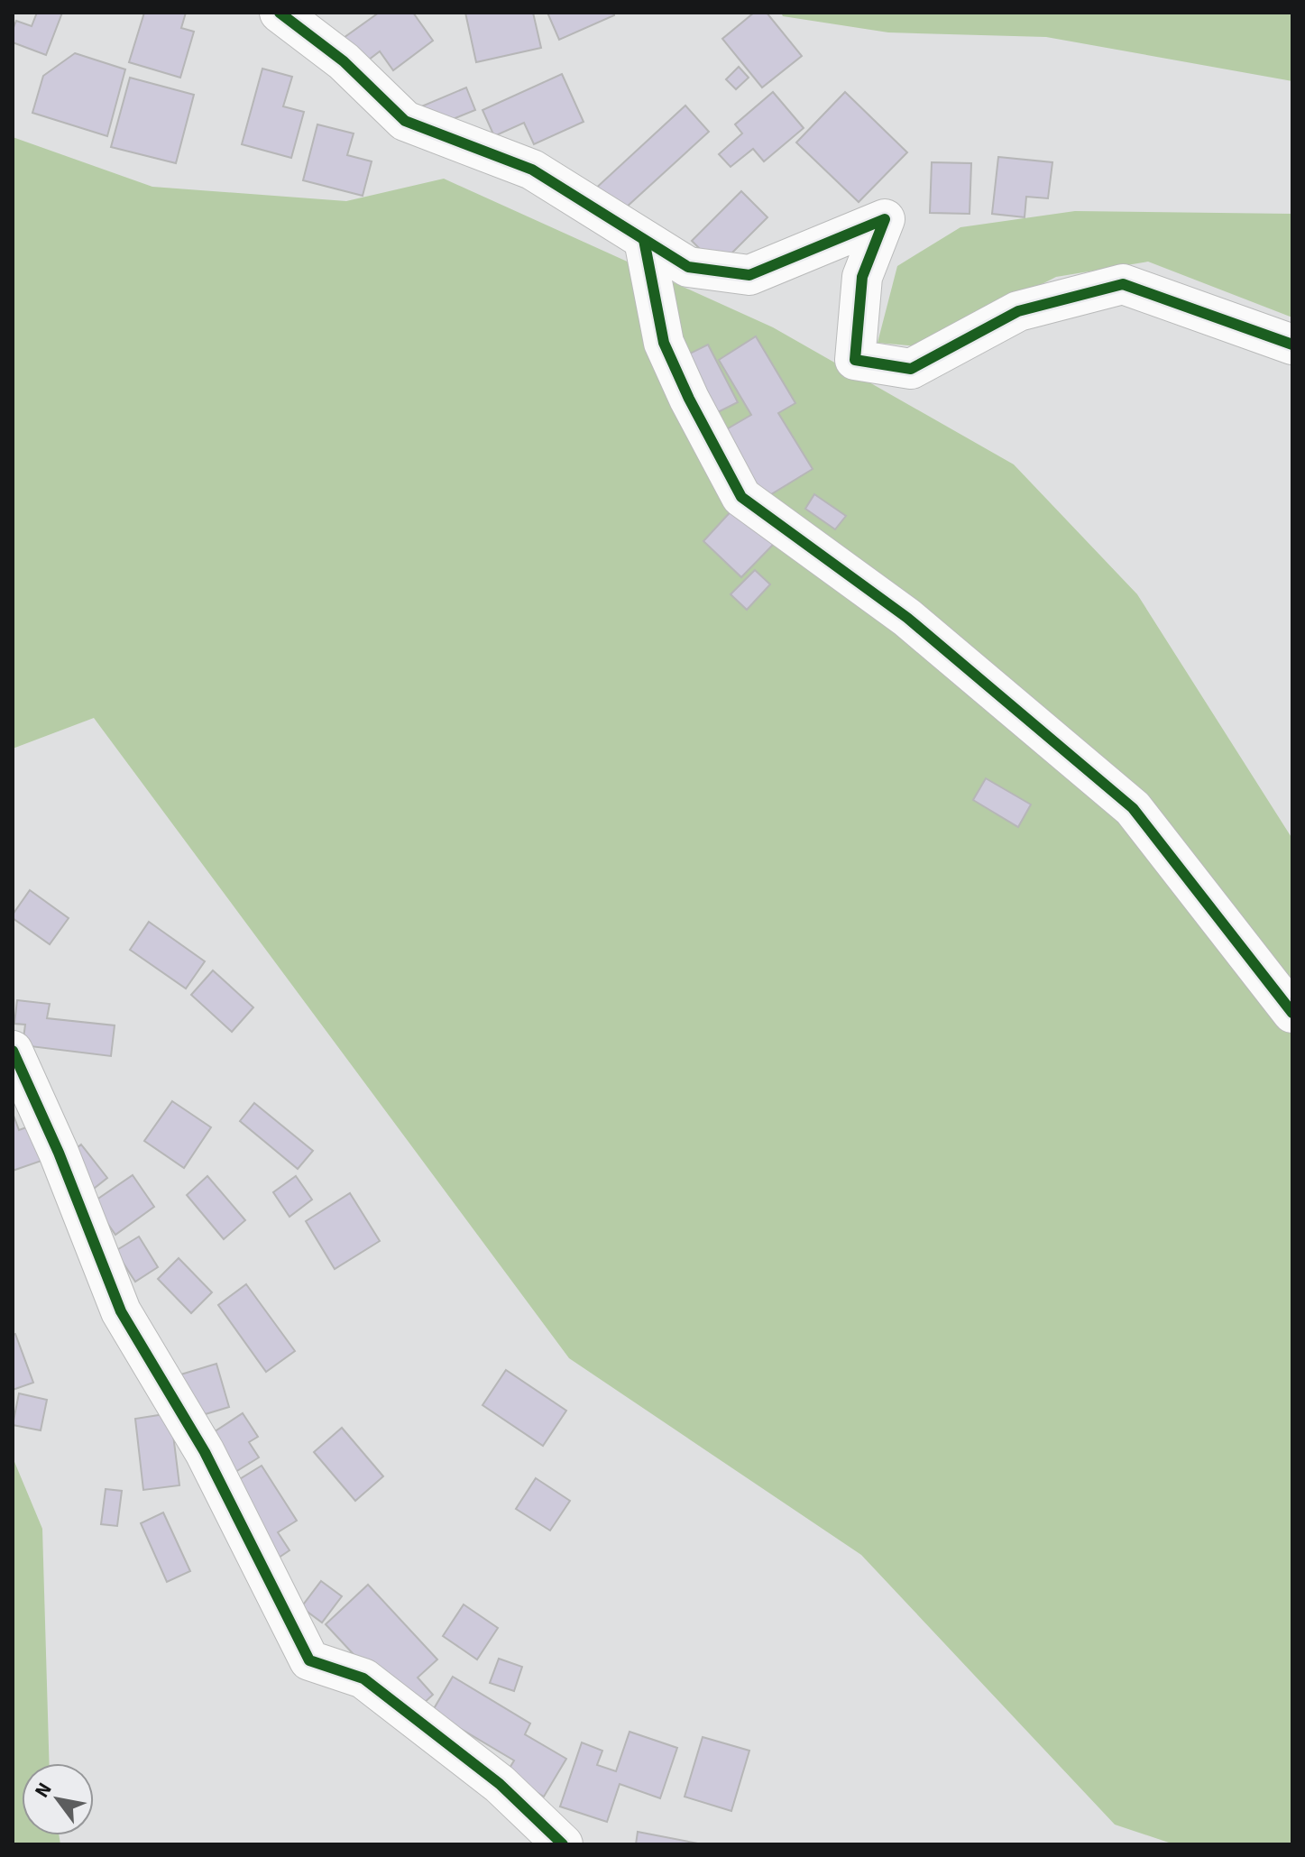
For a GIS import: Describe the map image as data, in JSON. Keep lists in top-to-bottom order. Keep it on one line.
{"north":"top left"}
